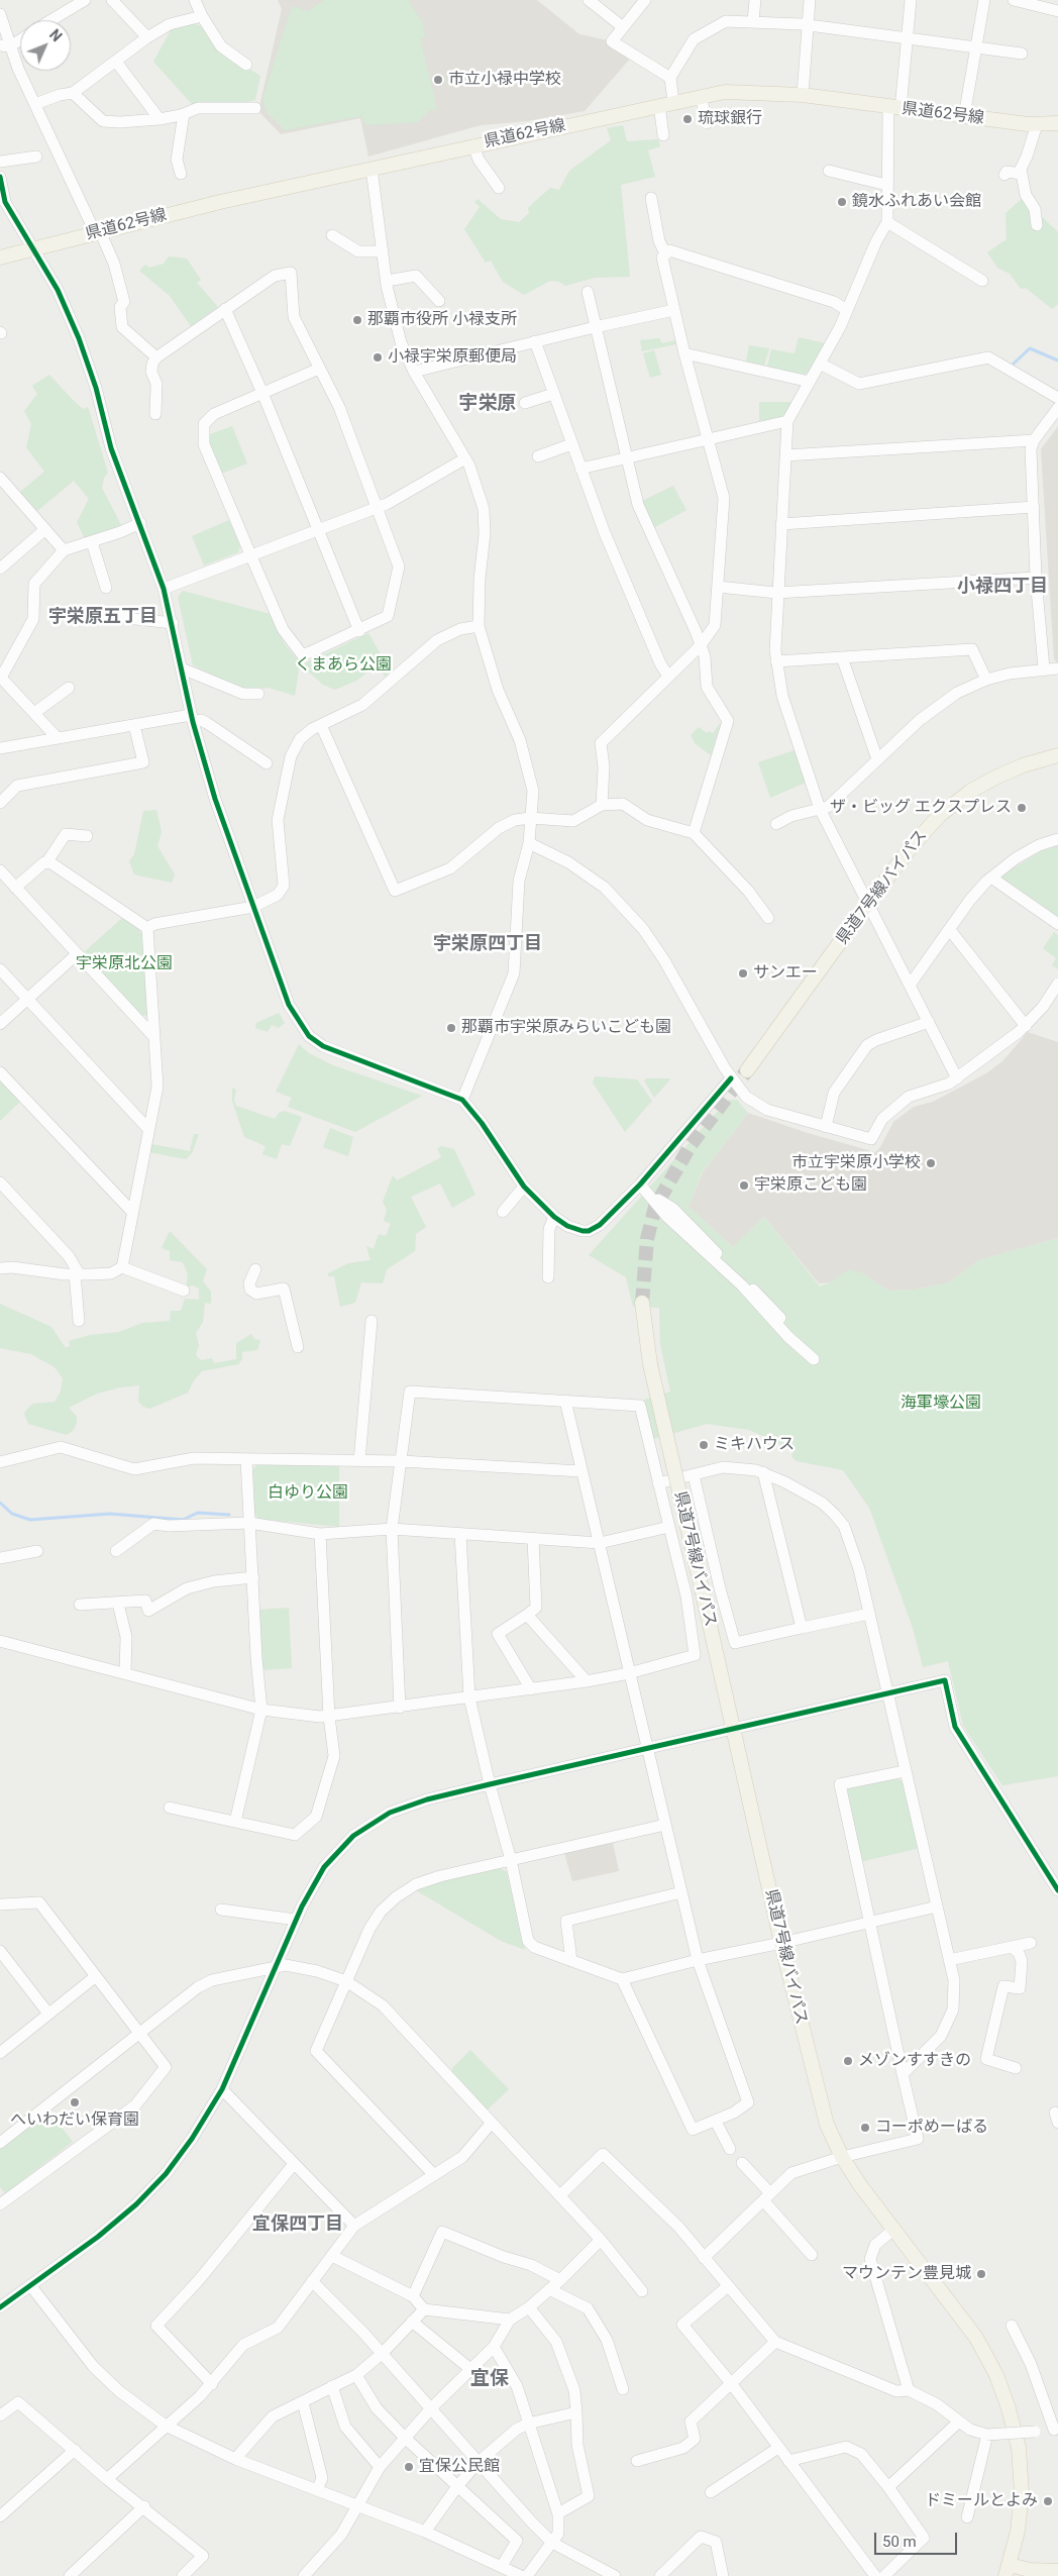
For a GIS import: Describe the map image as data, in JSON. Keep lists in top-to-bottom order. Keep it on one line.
{"streets":{"main road":["県道62号線","県道7号線バイパス"]},"districts":["宇栄原","小禄四丁目","宇栄原五丁目","宇栄原四丁目","宜保四丁目","宜保"],"parks":["くまあら公園","宇栄原北公園","海軍壕公園","白ゆり公園"],"places":["市立小禄中学校","琉球銀行","鏡水ふれあい会館","那覇市役所 小禄支所","小禄宇栄原郵便局","ザ・ビッグ エクスプレス","サンエー","那覇市宇栄原みらいこども園","市立宇栄原小学校","宇栄原こども園","ミキハウス","メゾンすすきの","へいわだい保育園","コーポめーばる","マウンテン豊見城","宜保公民館","ドミールとよみ"],"scale_bar":"50 m","north":"top right"}
